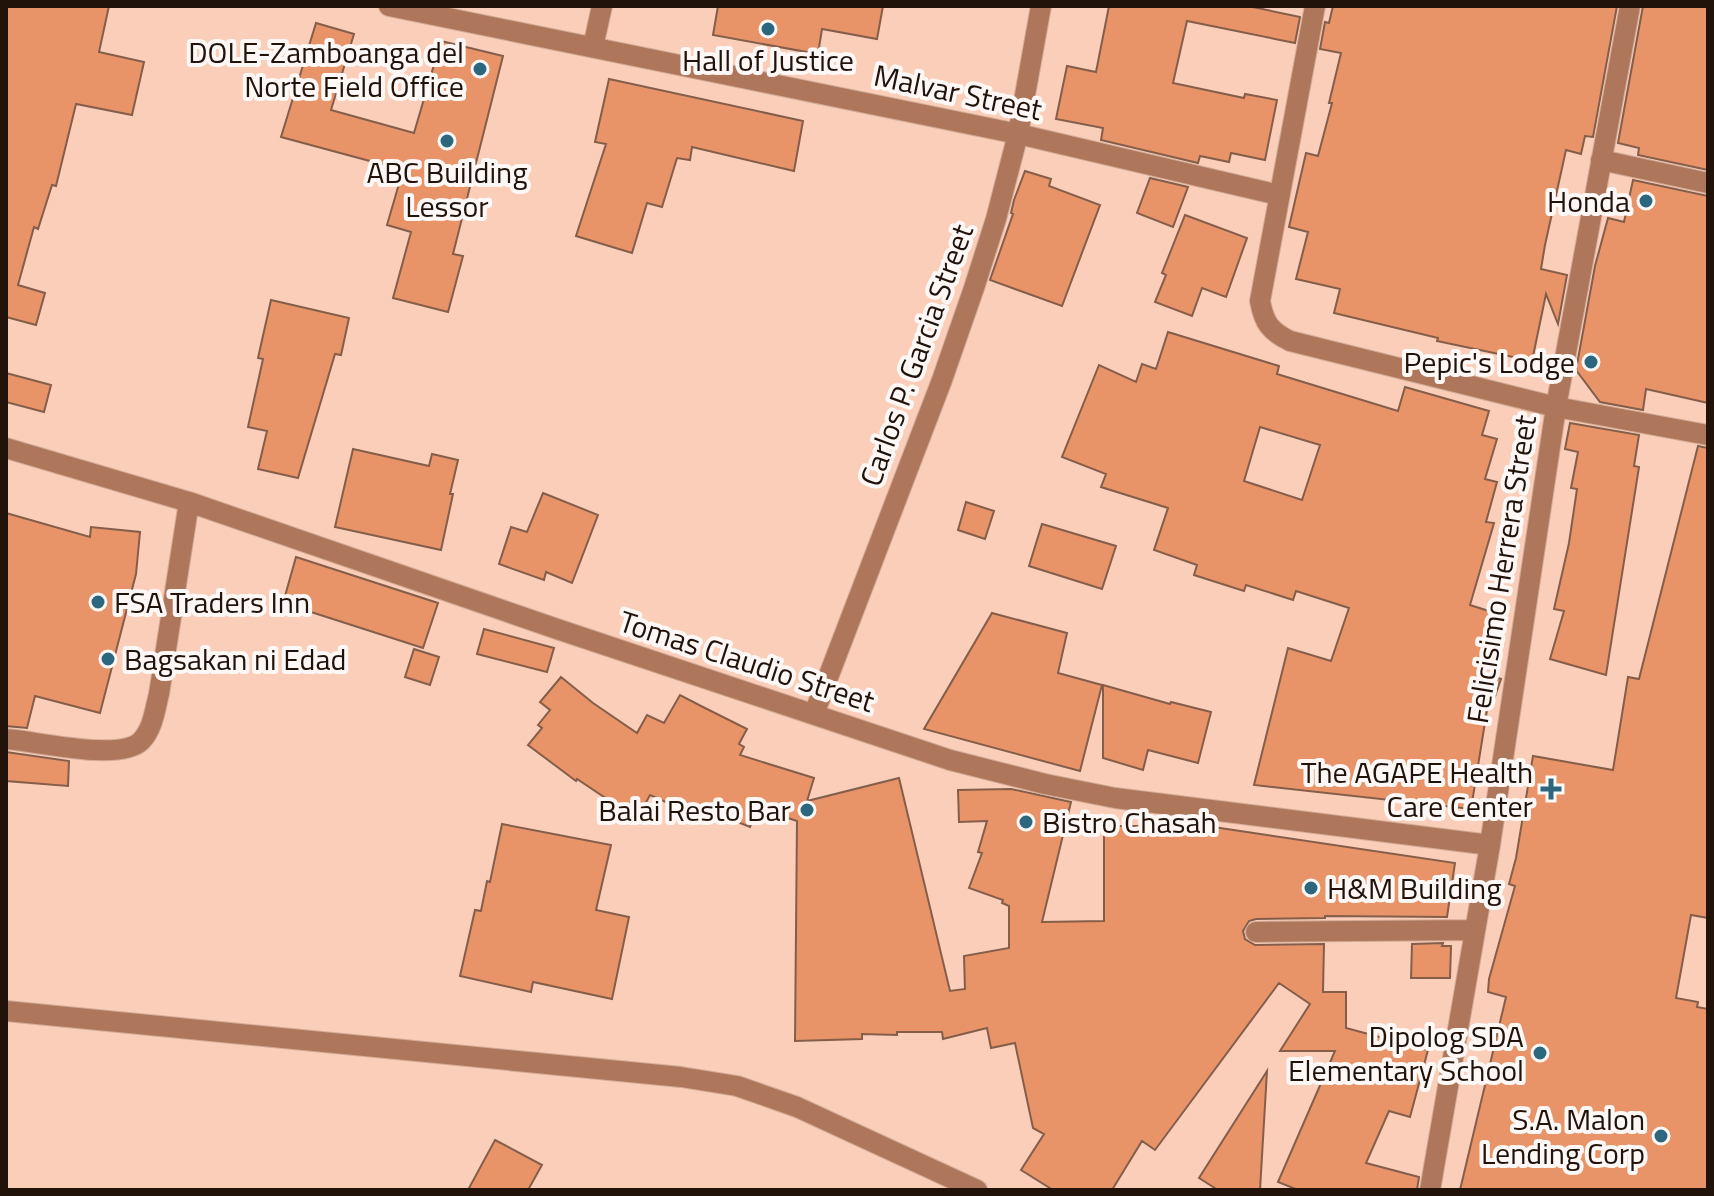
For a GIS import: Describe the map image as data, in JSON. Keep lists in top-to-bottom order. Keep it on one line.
{"streets":{"street":["Malvar Street","Carlos P. Garcia Street","Felicisimo Herrera Street","Tomas Claudio Street"]},"crossings":[["Malvar Street","Carlos P. Garcia Street"],["Carlos P. Garcia Street","Tomas Claudio Street"],["Felicisimo Herrera Street","Tomas Claudio Street"]],"places":{"other":["Hall of Justice","DOLE-Zamboanga del Norte Field Office","ABC Building Lessor","Honda","Pepic's Lodge","FSA Traders Inn","Bagsakan ni Edad","Balai Resto Bar","Bistro Chasah","H&M Building","Dipolog SDA Elementary School","S.A. Malon Lending Corp"],"health":["The AGAPE Health Care Center"]}}
